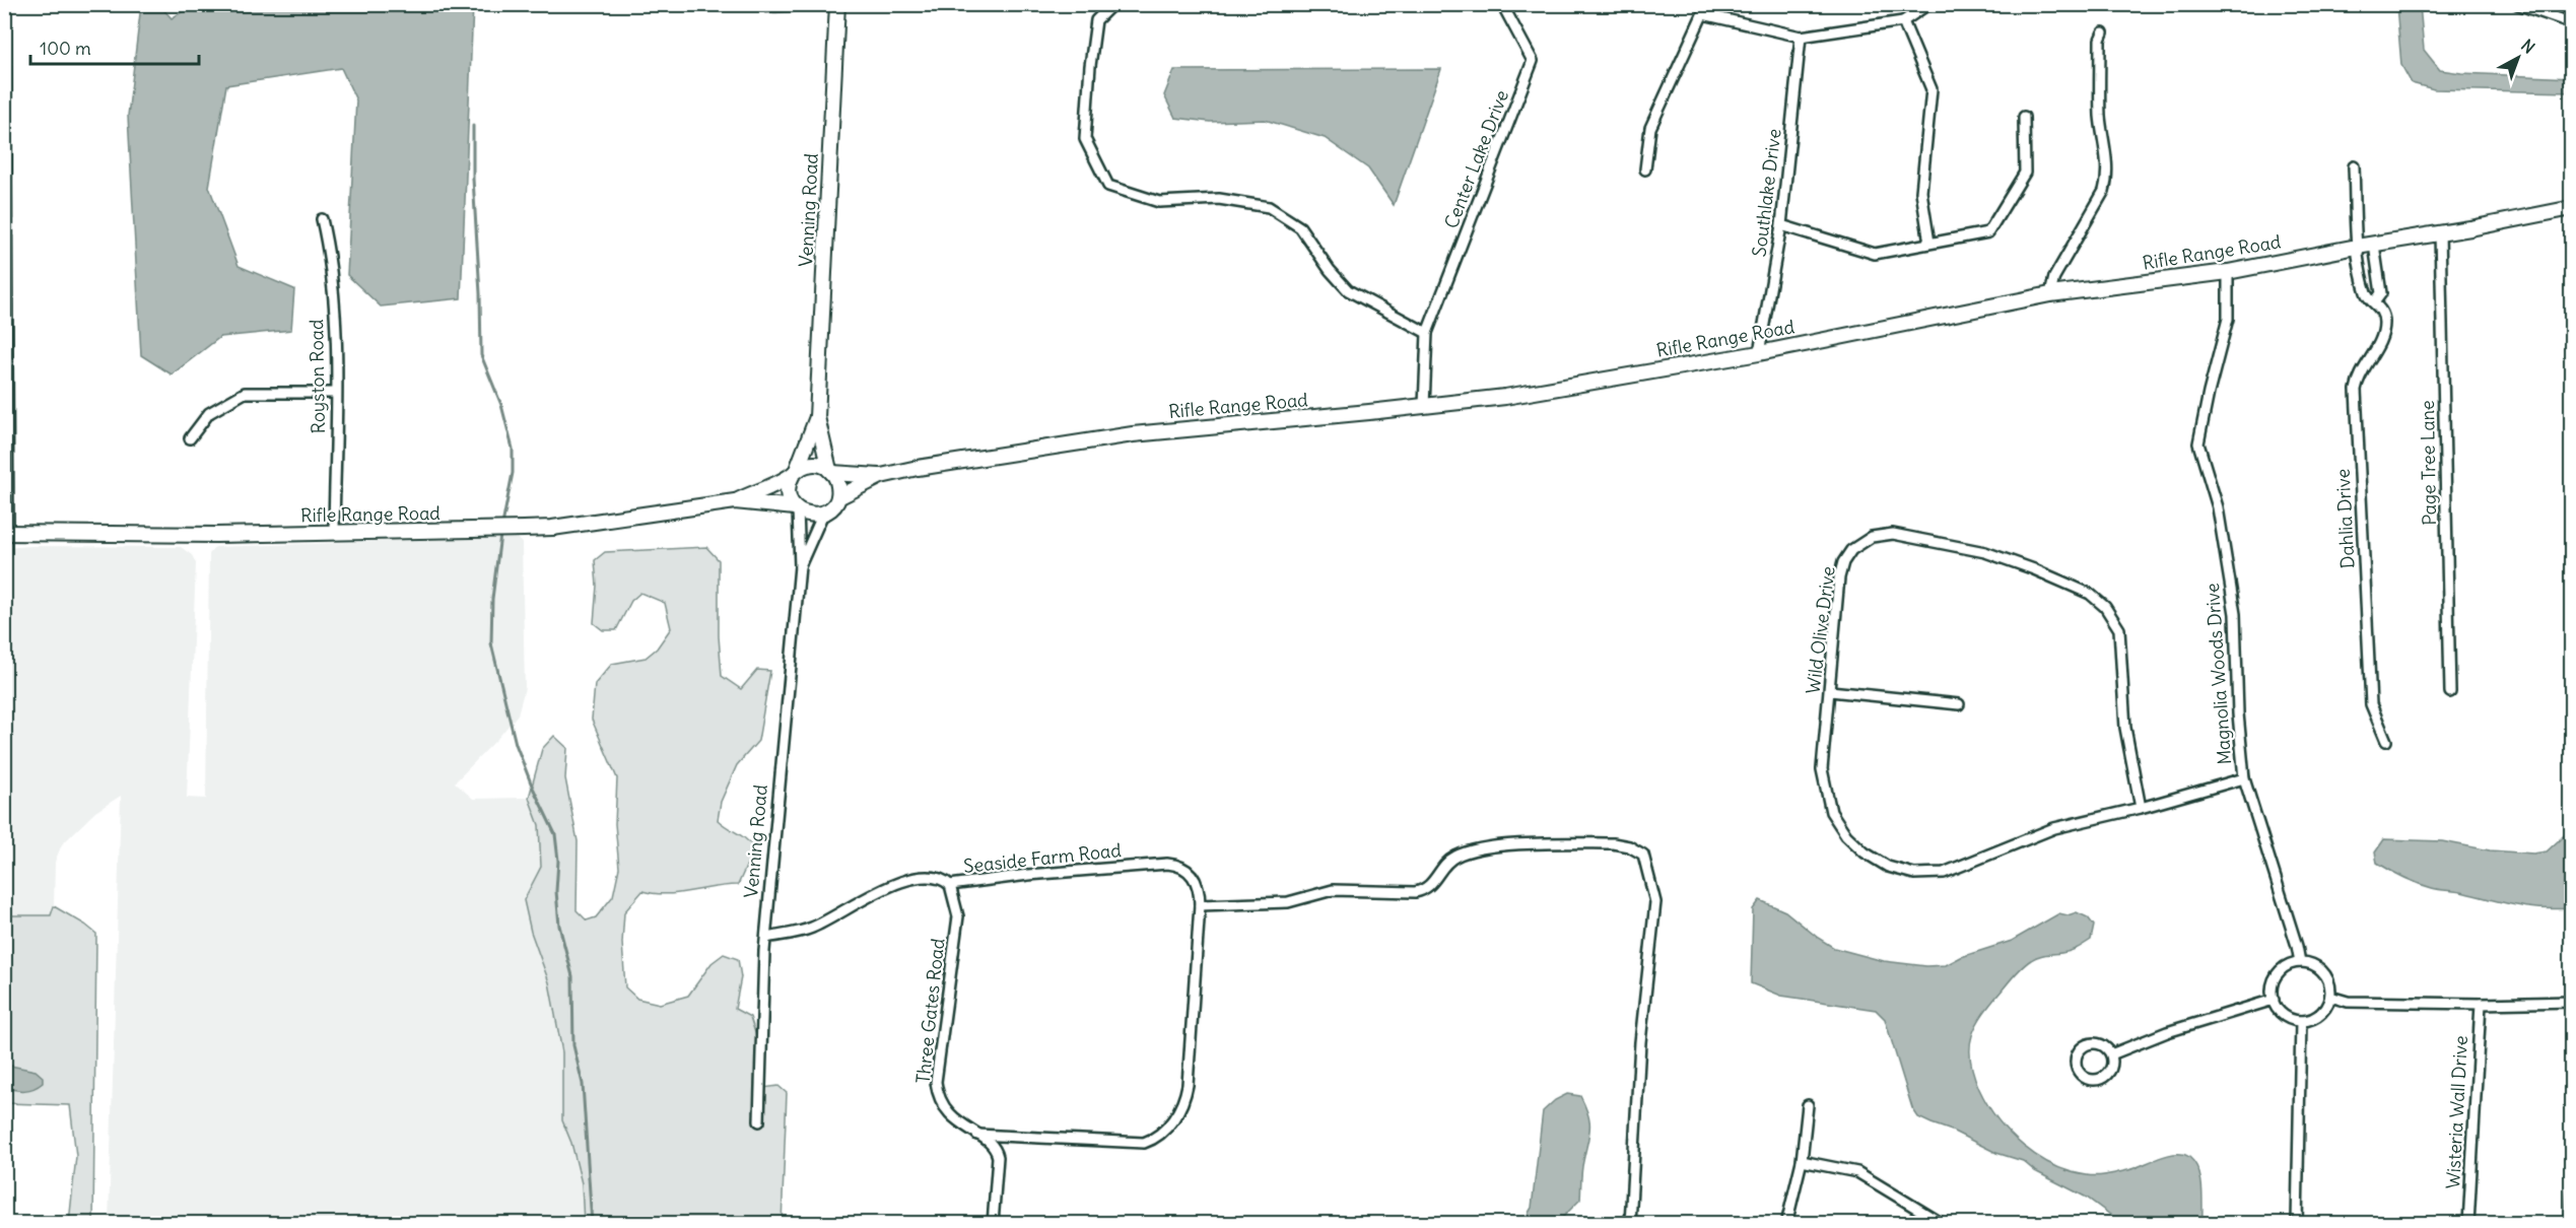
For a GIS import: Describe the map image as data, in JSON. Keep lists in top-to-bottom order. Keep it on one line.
{"streets":{"main road":["Venning Road","Rifle Range Road"],"street":["Center Lake Drive","Southlake Drive","Royston Road","Page Tree Lane","Dahlia Drive","Wild Olive Drive","Magnolia Woods Drive","Seaside Farm Road","Three Gates Road","Wisteria Wall Drive"]},"crossings":[["Center Lake Drive","Rifle Range Road"],["Southlake Drive","Rifle Range Road"],["Venning Road","Rifle Range Road"],["Venning Road","Seaside Farm Road"],["Rifle Range Road","Royston Road"],["Rifle Range Road","Page Tree Lane"],["Rifle Range Road","Dahlia Drive"],["Rifle Range Road","Magnolia Woods Drive"],["Wild Olive Drive","Magnolia Woods Drive"],["Seaside Farm Road","Three Gates Road"]],"scale_bar":"100 m","north":"top right"}
